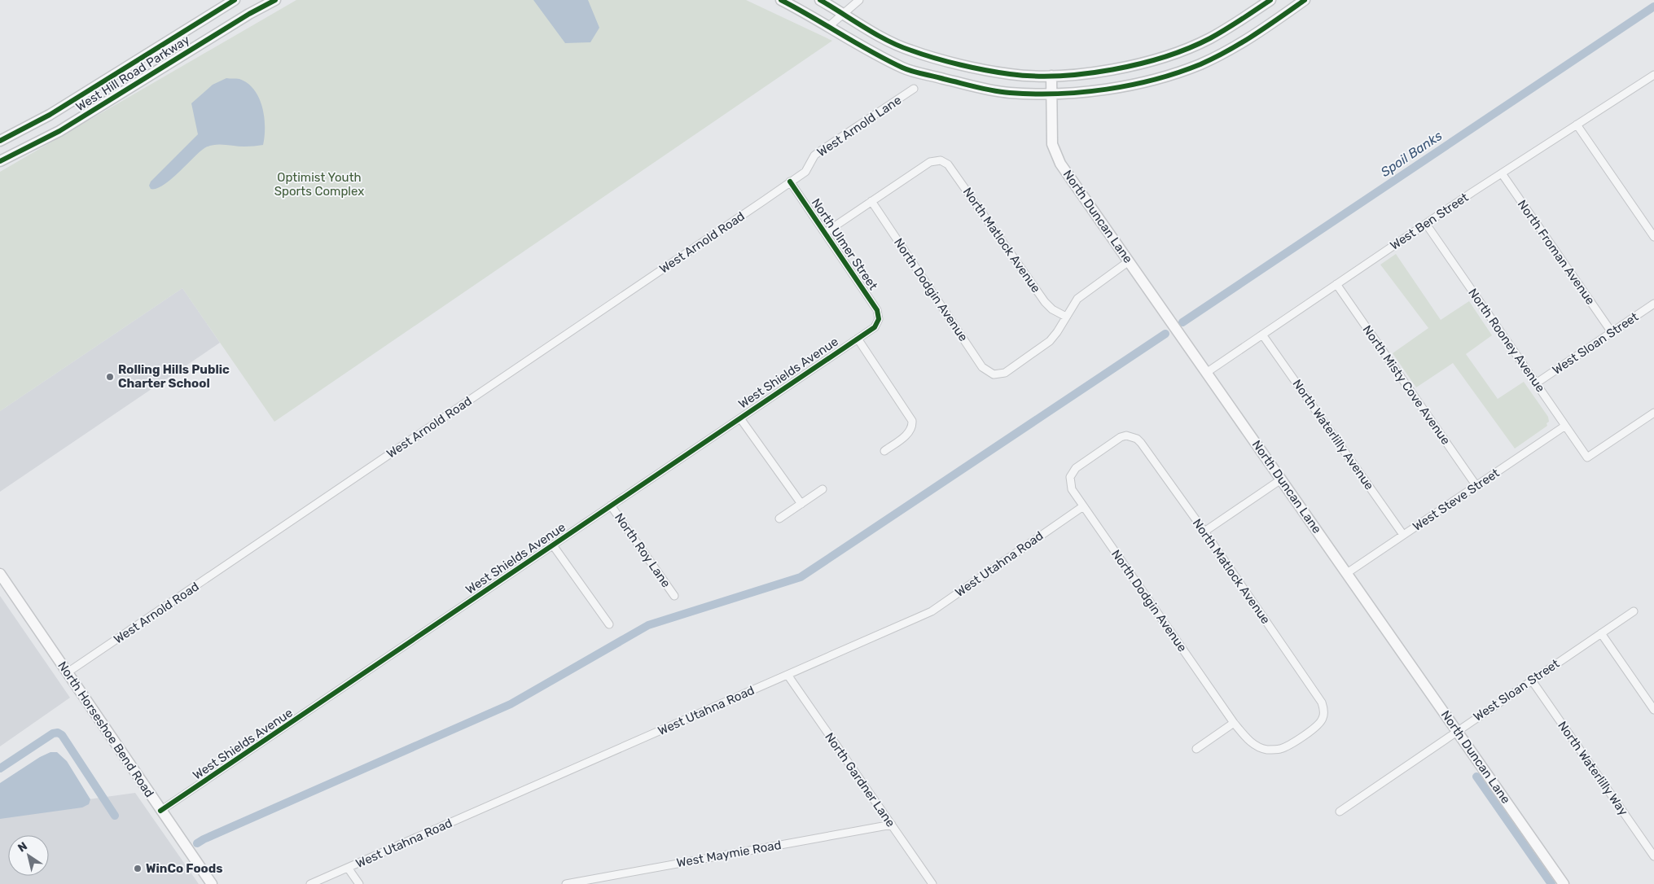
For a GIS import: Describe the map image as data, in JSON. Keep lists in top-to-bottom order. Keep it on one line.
{"streets":{"street":["West Hill Road Parkway","West Arnold Lane","North Duncan Lane","West Ben Street","North Matlock Avenue","West Arnold Road","North Ulmer Street","North Froman Avenue","North Dodgin Avenue","North Rooney Avenue","West Sloan Street","West Shields Avenue","North Misty Cove Avenue","North Waterlilly Avenue","West Steve Street","North Roy Lane","West Utahna Road","North Horseshoe Bend Road","North Waterlilly Way","North Gardner Lane","West Maymie Road"]},"crossings":[["West Arnold Lane","West Arnold Road"],["West Arnold Lane","North Ulmer Street"],["North Duncan Lane","West Ben Street"],["North Duncan Lane","West Sloan Street"],["North Duncan Lane","West Steve Street"],["West Ben Street","North Froman Avenue"],["West Ben Street","North Rooney Avenue"],["West Ben Street","North Misty Cove Avenue"],["West Ben Street","North Waterlilly Avenue"],["North Matlock Avenue","North Dodgin Avenue"],["West Arnold Road","North Ulmer Street"],["West Arnold Road","North Horseshoe Bend Road"],["North Ulmer Street","West Shields Avenue"],["North Froman Avenue","West Sloan Street"],["North Dodgin Avenue","West Utahna Road"],["North Rooney Avenue","West Sloan Street"],["North Rooney Avenue","West Steve Street"],["West Sloan Street","North Waterlilly Way"],["West Shields Avenue","North Roy Lane"],["West Shields Avenue","North Horseshoe Bend Road"],["North Misty Cove Avenue","West Steve Street"],["North Waterlilly Avenue","West Steve Street"],["West Utahna Road","North Gardner Lane"],["North Gardner Lane","West Maymie Road"]],"water":["Spoil Banks"],"parks":["Optimist Youth Sports Complex"],"places":["Rolling Hills Public Charter School","WinCo Foods"],"north":"top left"}
